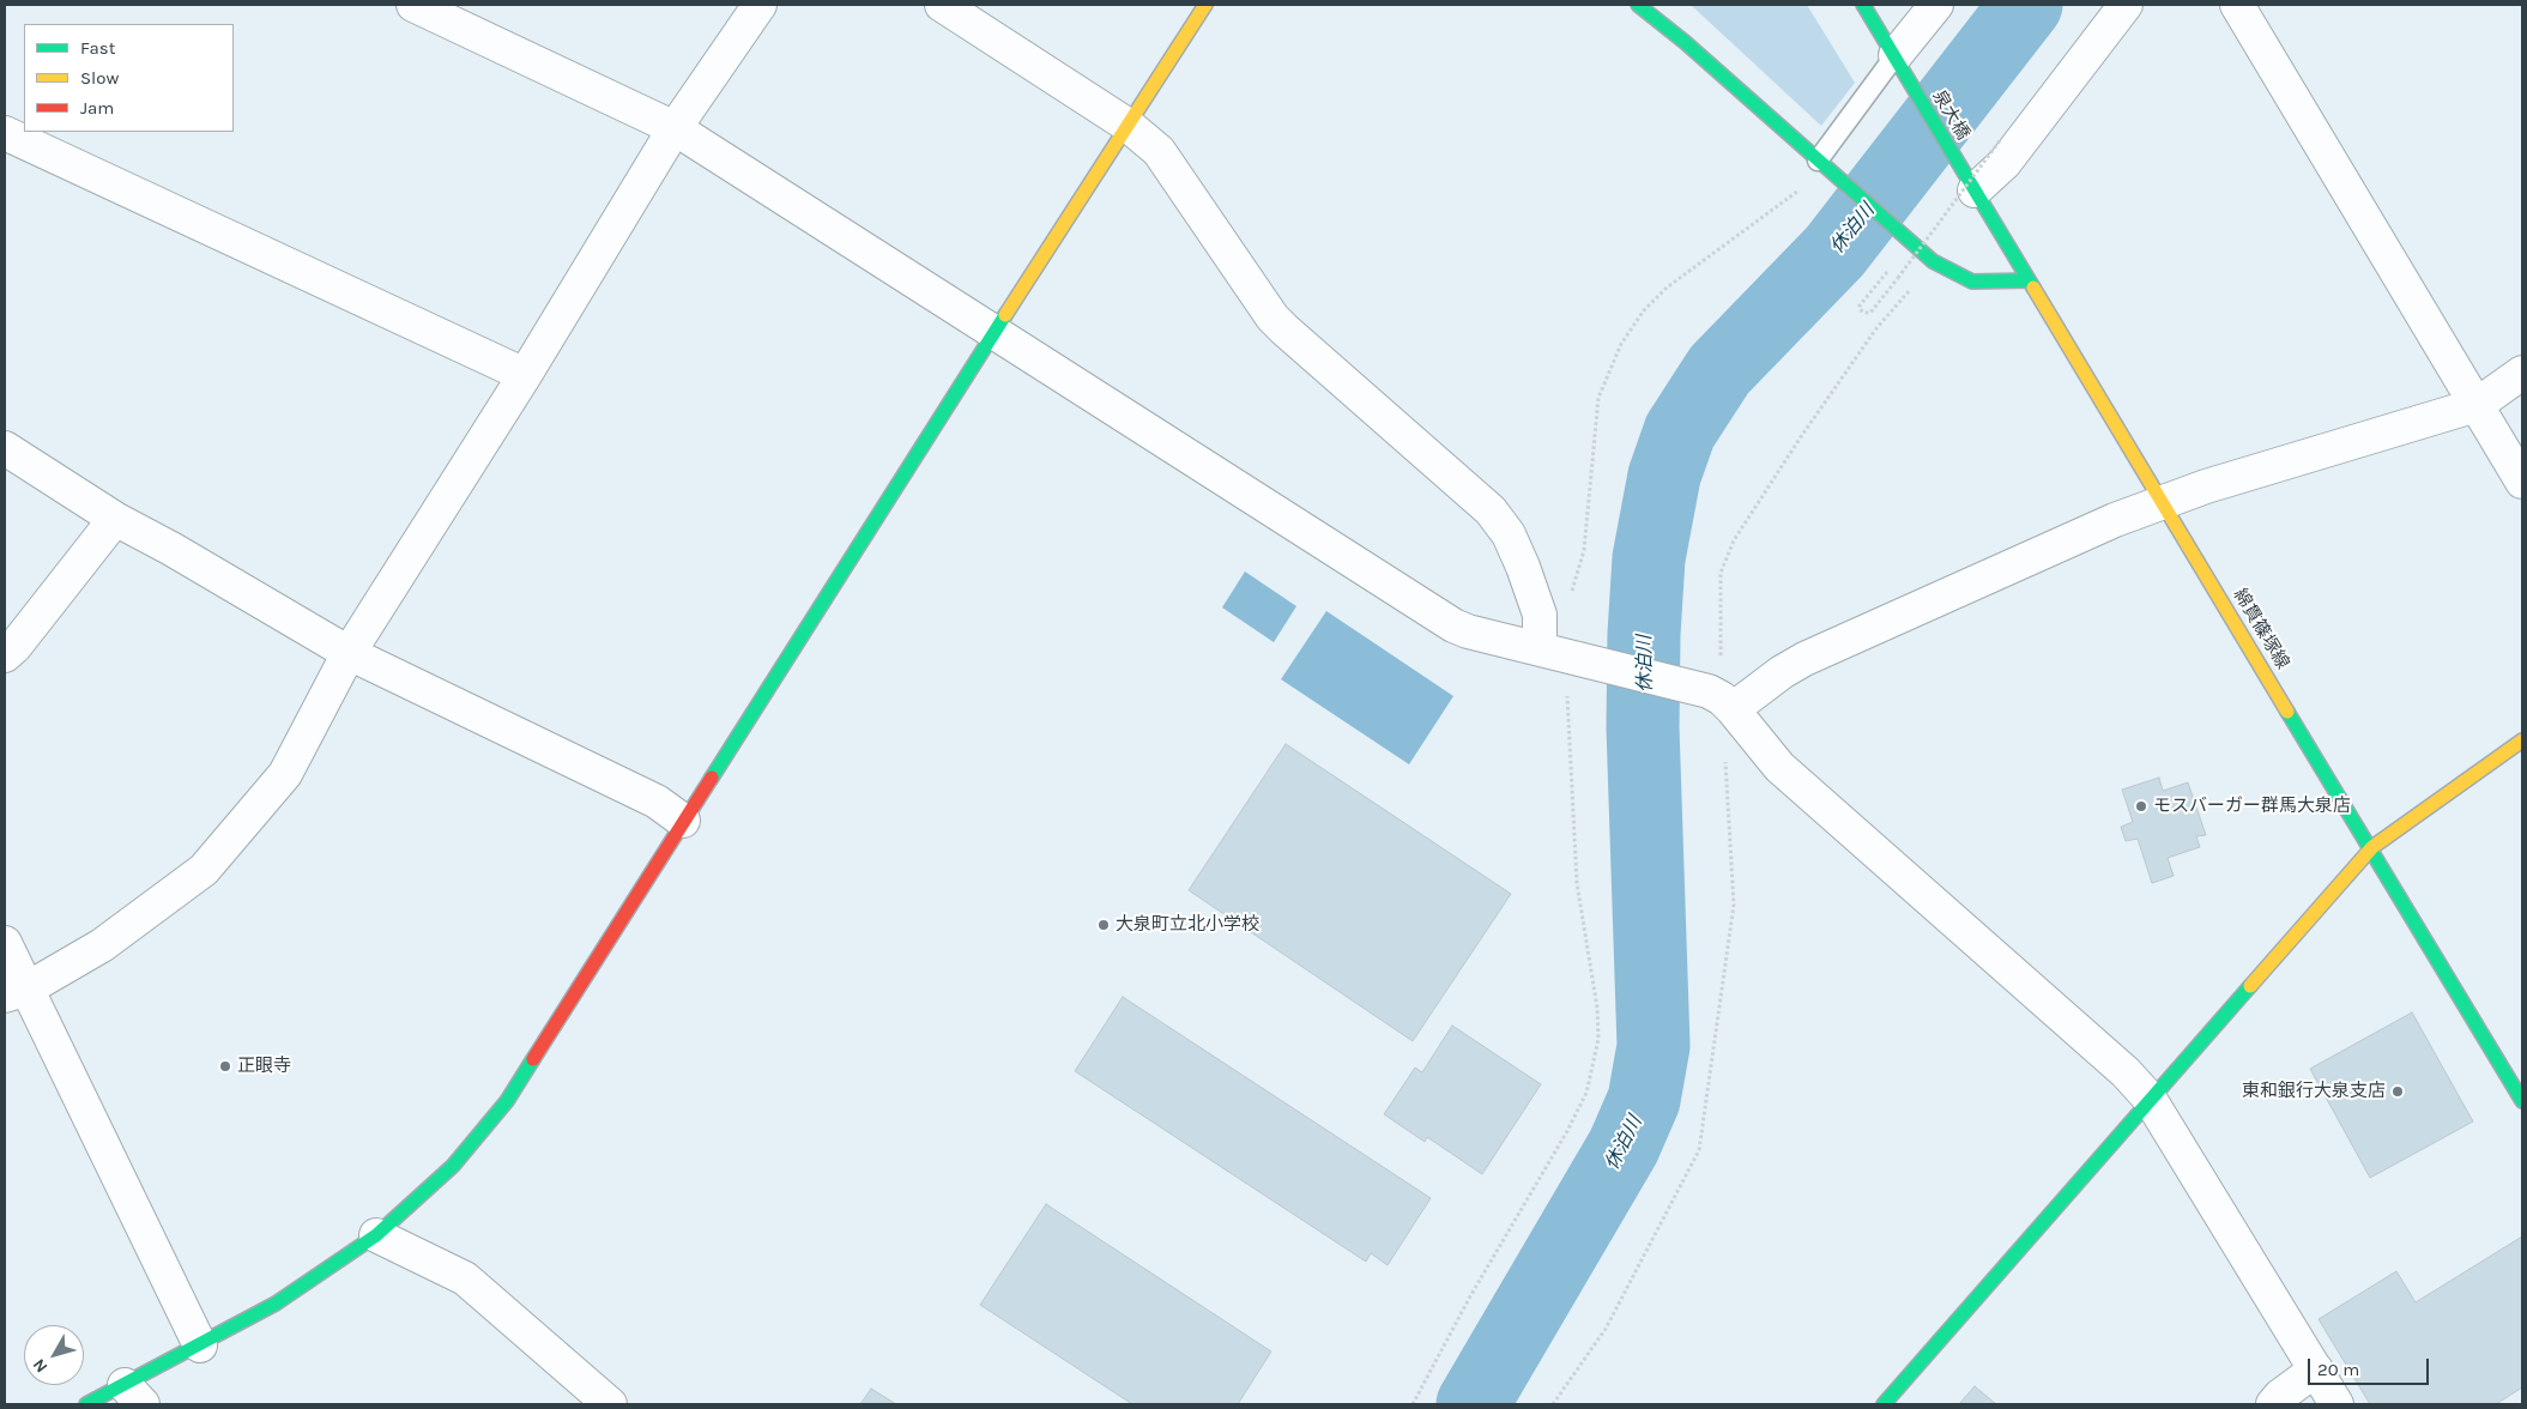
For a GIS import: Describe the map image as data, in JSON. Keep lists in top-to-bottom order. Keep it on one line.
{"streets":{"street":["泉大橋","綿貫篠塚線"]},"crossings":[["泉大橋","綿貫篠塚線"]],"water":["休泊川"],"places":["モスバーガー群馬大泉店","大泉町立北小学校","正眼寺","東和銀行大泉支店"],"legend":["Fast","Slow","Jam"],"scale_bar":"20 m","north":"bottom left"}
